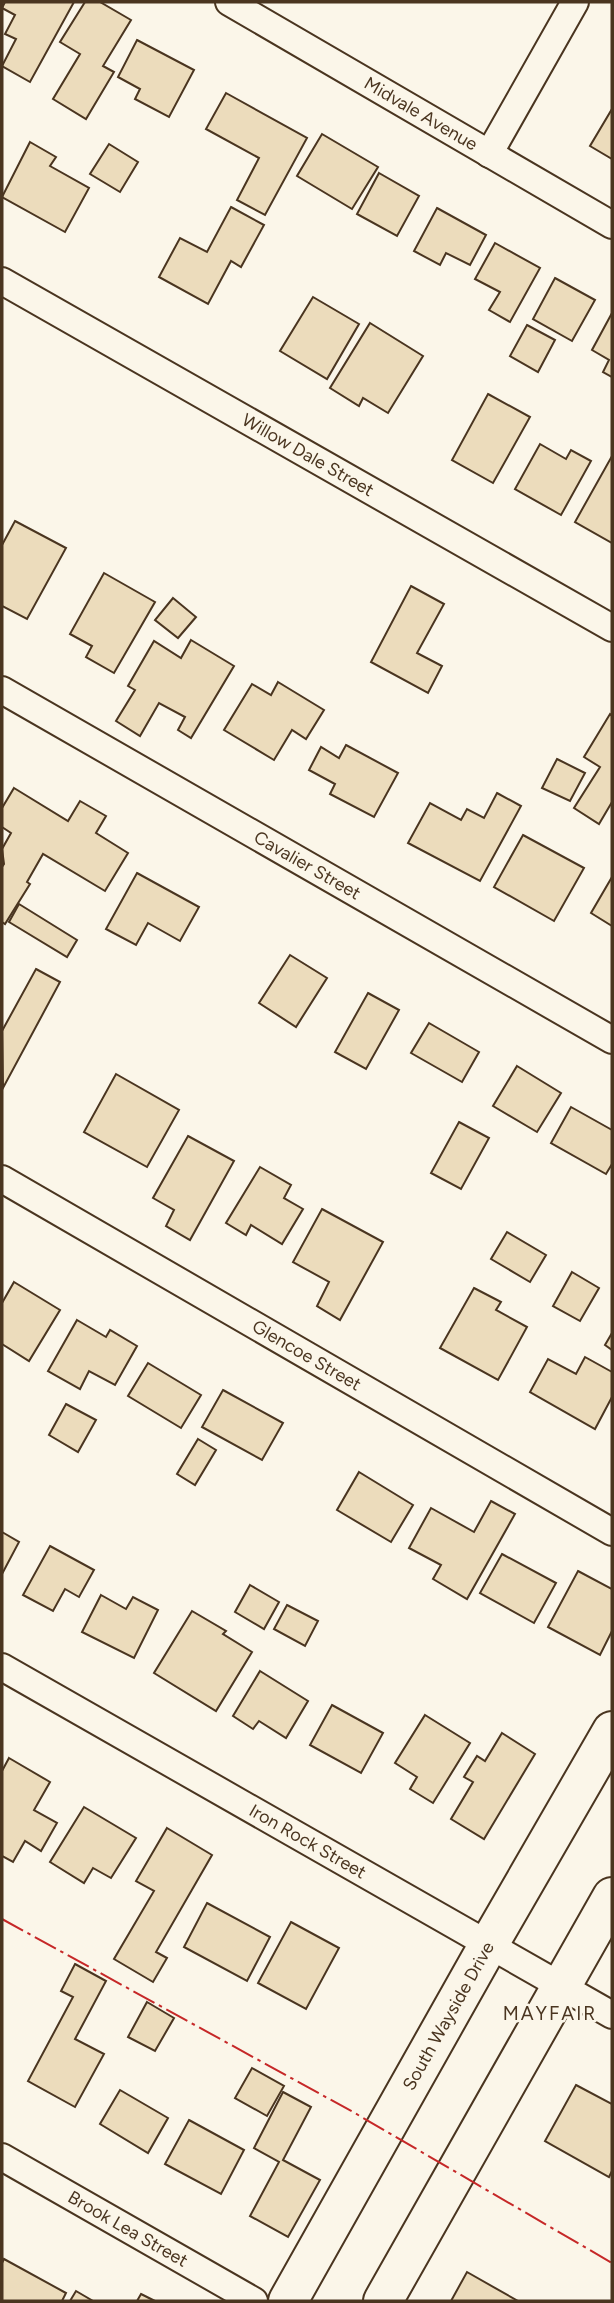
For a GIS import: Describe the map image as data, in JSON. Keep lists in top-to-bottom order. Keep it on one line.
{"streets":{"main road":["South Wayside Drive"],"street":["Midvale Avenue","Willow Dale Street","Cavalier Street","Glencoe Street","Iron Rock Street","Brook Lea Street"]},"crossings":[["Iron Rock Street","South Wayside Drive"]],"districts":["MAYFAIR"]}
